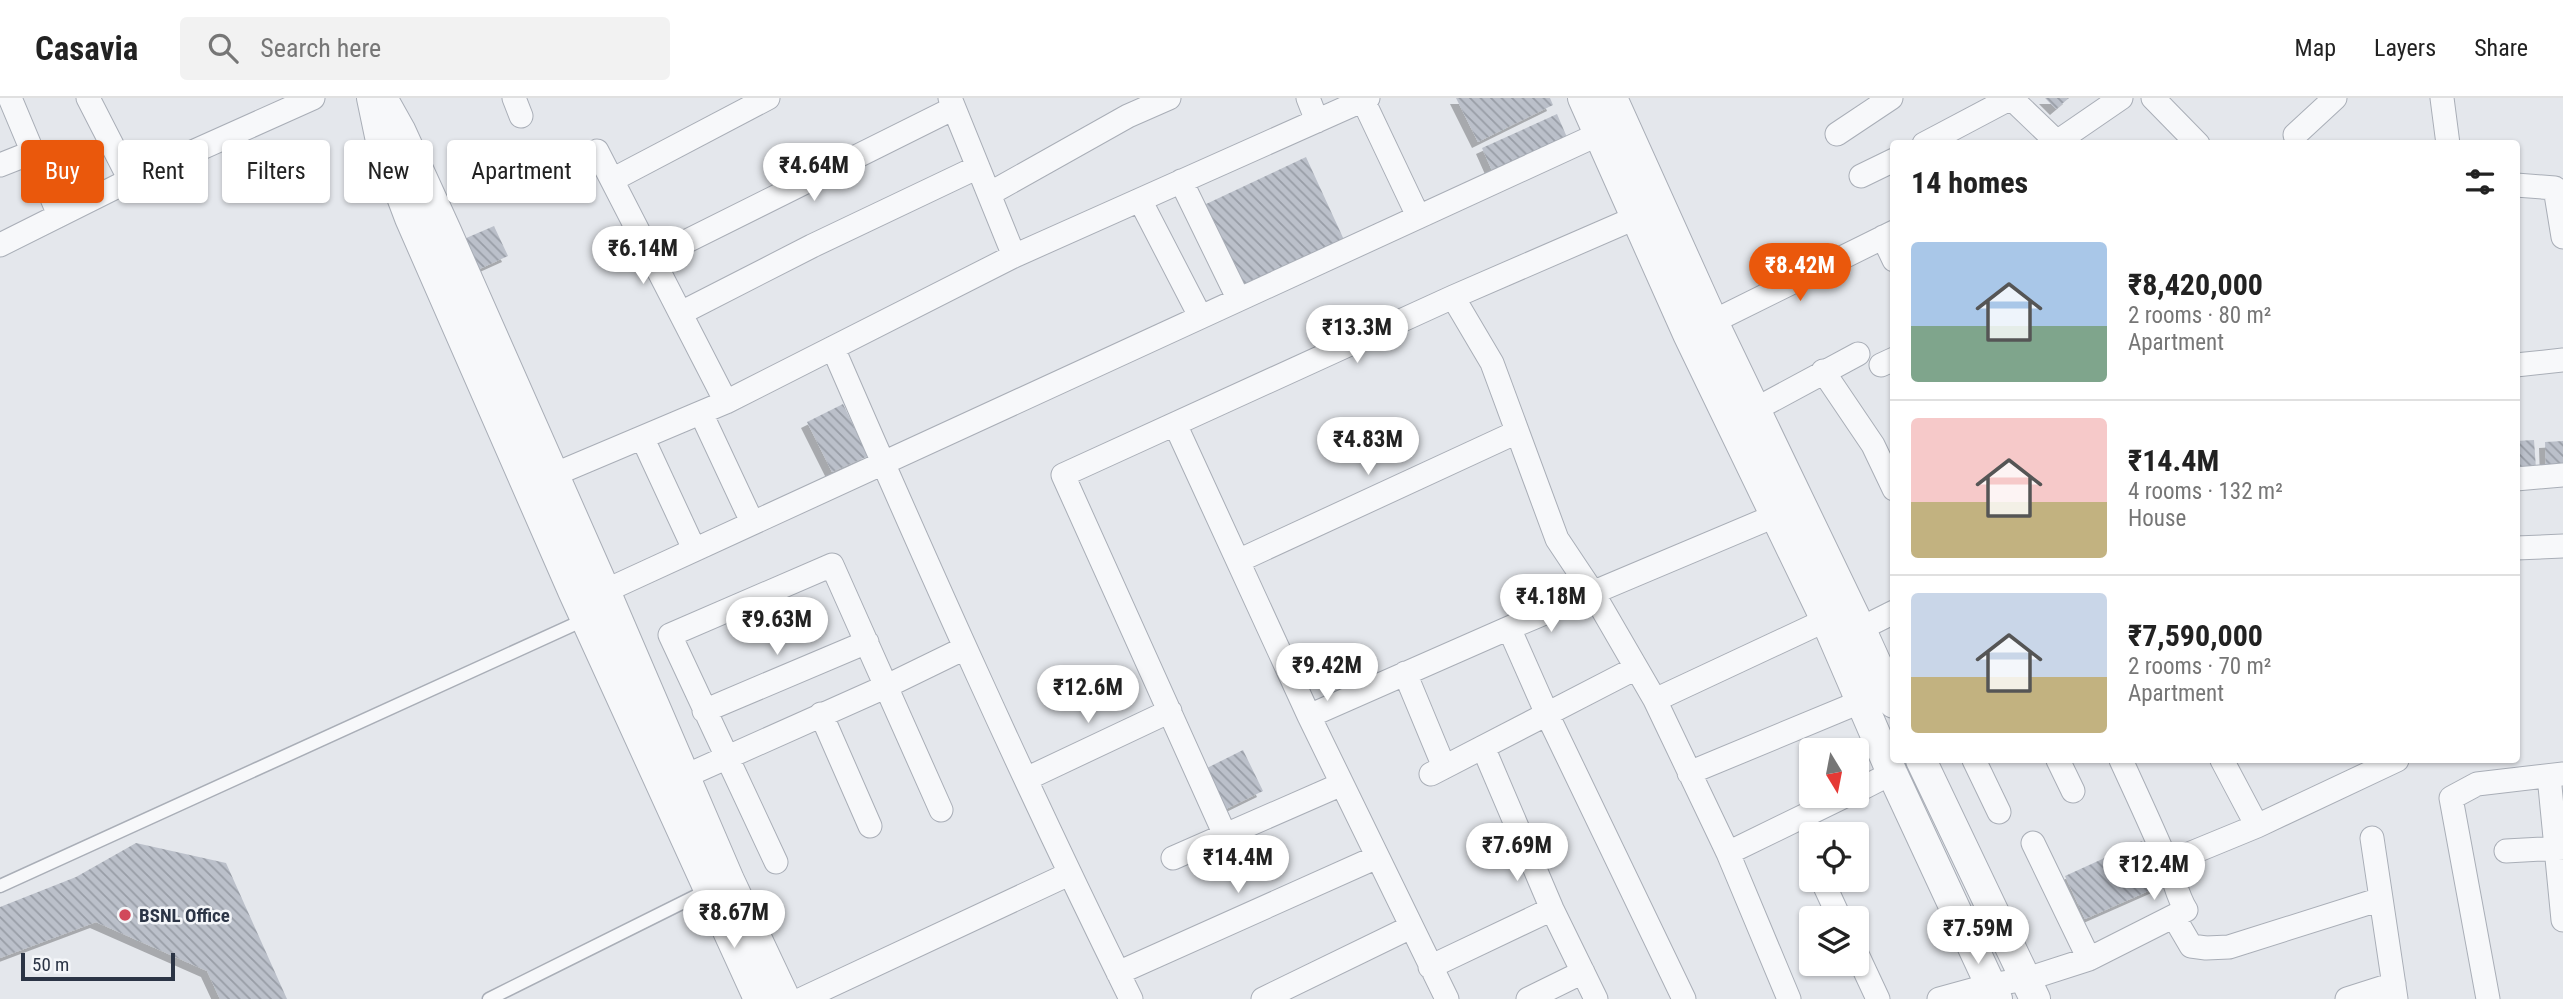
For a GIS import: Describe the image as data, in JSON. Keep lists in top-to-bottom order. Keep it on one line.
{"places":["BSNL Office"],"scale_bar":"50 m","north":"bottom","page":{"header":"Casavia","search":"Search here","nav":["Map","Layers","Share"],"chip":["Buy","Rent","Filters","New","Apartment"],"heading":"14 homes","price":["₹4.64M","₹6.14M","₹8.42M","₹13.3M","₹4.83M","₹4.18M","₹9.63M","₹9.42M","₹12.6M","₹7.69M","₹14.4M","₹12.4M","₹8.67M","₹7.59M"],"list":[{"name":"₹8,420,000","note":"2 rooms · 80 m² · Apartment"},{"name":"₹14.4M","note":"4 rooms · 132 m² · House"},{"name":"₹7,590,000","note":"2 rooms · 70 m² · Apartment"}],"scale":"50 m"}}
